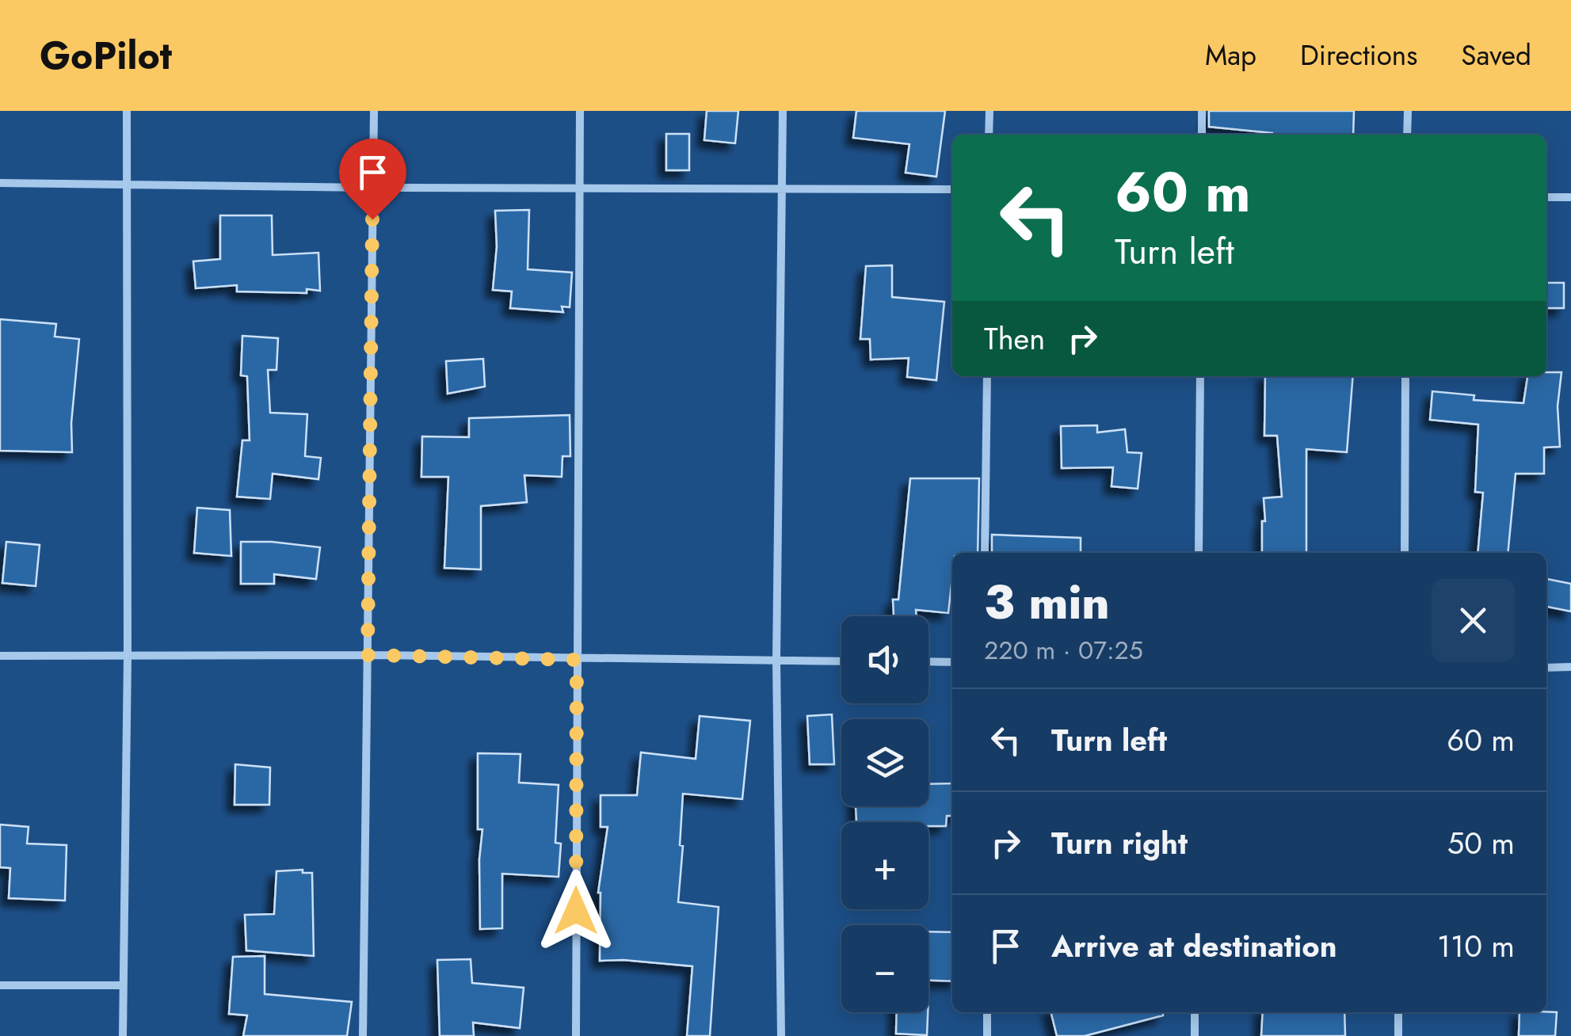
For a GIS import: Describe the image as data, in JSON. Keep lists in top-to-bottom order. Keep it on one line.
{"page":{"header":"GoPilot","nav":["Map","Directions","Saved"],"turn":["60 m","Turn left"],"then":"Then","heading":["3 min","220 m · 07:25"],"map_buttons":["+","−"],"list":[{"name":"Turn left","value":"60 m"},{"name":"Turn right","value":"50 m"},{"name":"Arrive at destination","value":"110 m"}]}}
